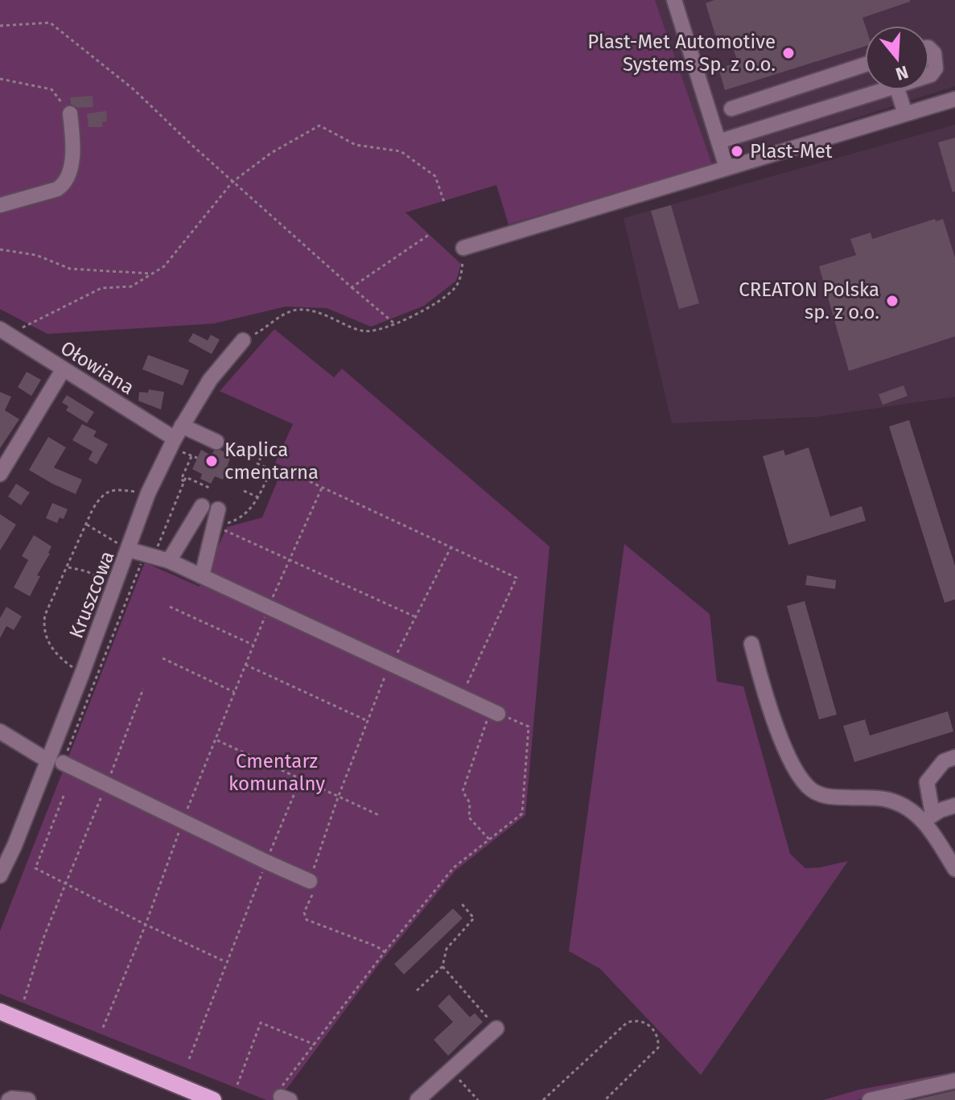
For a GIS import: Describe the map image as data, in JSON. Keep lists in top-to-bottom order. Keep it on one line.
{"streets":{"street":["Ołowiana","Kruszcowa"]},"crossings":[["Ołowiana","Kruszcowa"]],"parks":["Cmentarz komunalny"],"places":["Plast-Met Automotive Systems Sp. z o.o.","Plast-Met","CREATON Polska sp. z o.o.","Kaplica cmentarna"],"north":"bottom"}
